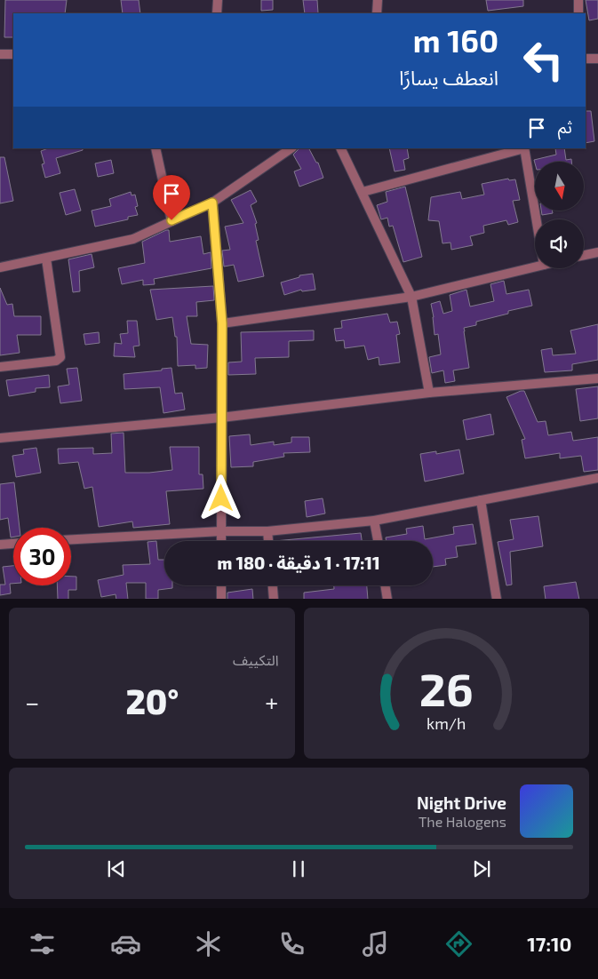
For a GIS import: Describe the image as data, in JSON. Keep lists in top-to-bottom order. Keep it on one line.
{"north":"bottom","page":{"turn":["160 m","انعطف يسارًا"],"then":"ثم","limit":"30","trip":"17:11 · 1 دقيقة · 180 m","tile":"التكييف","heat":["−","20°","+"],"song":["Night Drive","The Halogens"],"tabs":"17:10","gauge":["26","km/h"]}}
